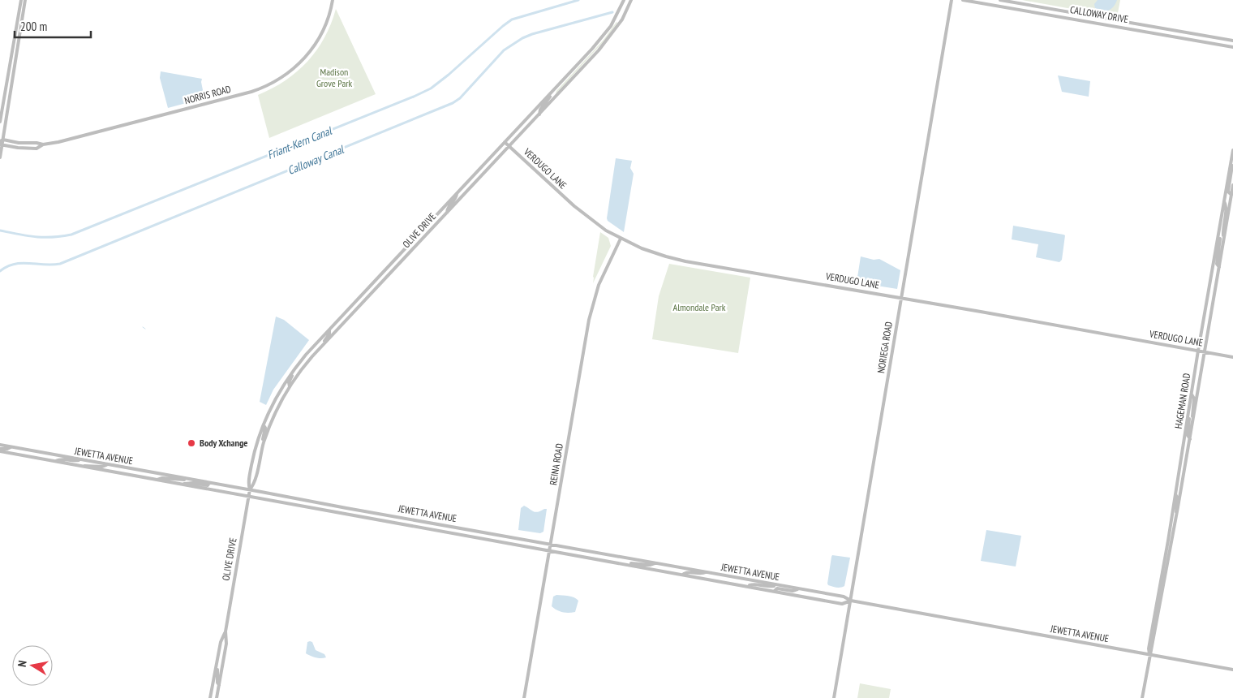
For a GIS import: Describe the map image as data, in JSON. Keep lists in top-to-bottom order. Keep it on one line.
{"streets":{"street":["CALLOWAY DRIVE","NORRIS ROAD","VERDUGO LANE","OLIVE DRIVE","NORIEGA ROAD","HAGEMAN ROAD","JEWETTA AVENUE","REINA ROAD"]},"crossings":[["VERDUGO LANE","OLIVE DRIVE"],["VERDUGO LANE","NORIEGA ROAD"],["VERDUGO LANE","HAGEMAN ROAD"],["VERDUGO LANE","REINA ROAD"],["OLIVE DRIVE","JEWETTA AVENUE"],["NORIEGA ROAD","JEWETTA AVENUE"],["HAGEMAN ROAD","JEWETTA AVENUE"],["JEWETTA AVENUE","REINA ROAD"]],"water":["Friant-Kern Canal","Calloway Canal"],"parks":["Madison Grove Park","Almondale Park"],"places":["Body Xchange"],"scale_bar":"200 m","north":"left"}
